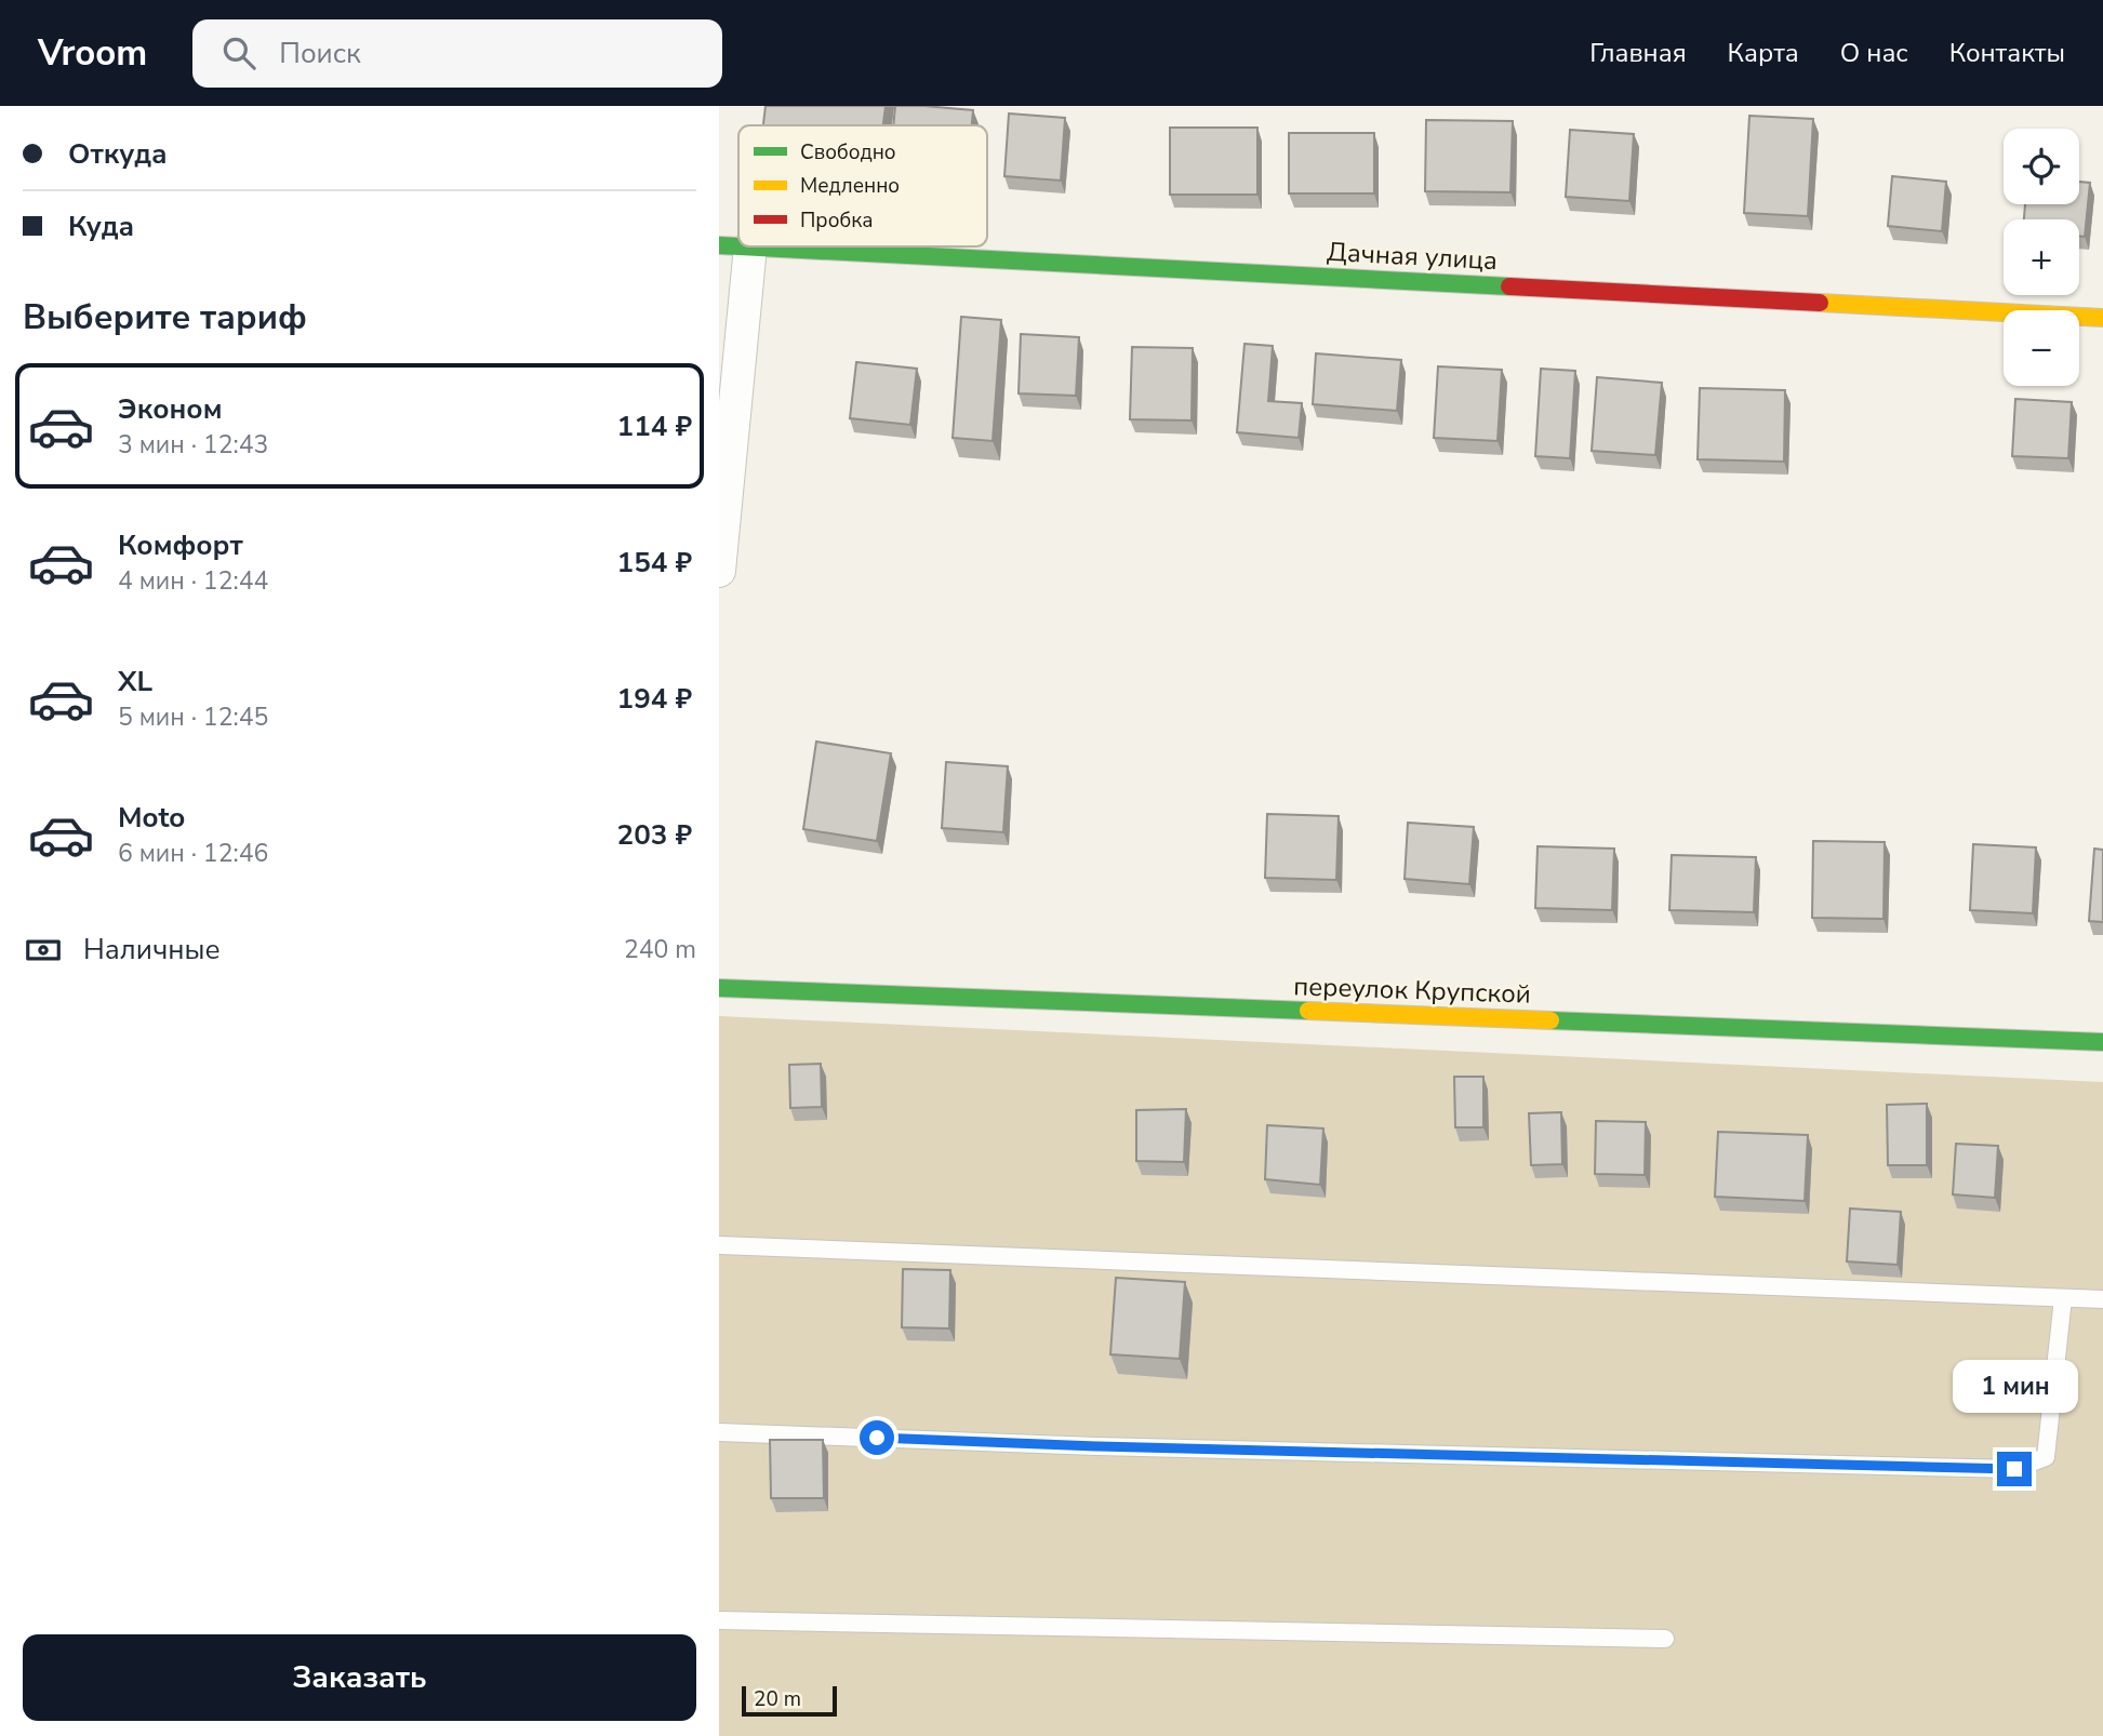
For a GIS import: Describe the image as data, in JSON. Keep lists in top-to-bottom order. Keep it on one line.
{"streets":{"street":["Дачная улица","переулок Крупской"]},"legend":["Свободно","Медленно","Пробка"],"scale_bar":"20 m","page":{"header":"Vroom","search":"Поиск","nav":["Главная","Карта","О нас","Контакты"],"banner":["Откуда","Куда"],"map_buttons":["+","−"],"heading":"Выберите тариф","list":[{"name":"Эконом","note":"3 мин · 12:43","value":"114 ₽"},{"name":"Комфорт","note":"4 мин · 12:44","value":"154 ₽"},{"name":"XL","note":"5 мин · 12:45","value":"194 ₽"},{"name":"Moto","note":"6 мин · 12:46","value":"203 ₽"}],"pay":["Наличные","240 m"],"bubble":"1 мин","buttons":"Заказать","scale":"20 m"}}
